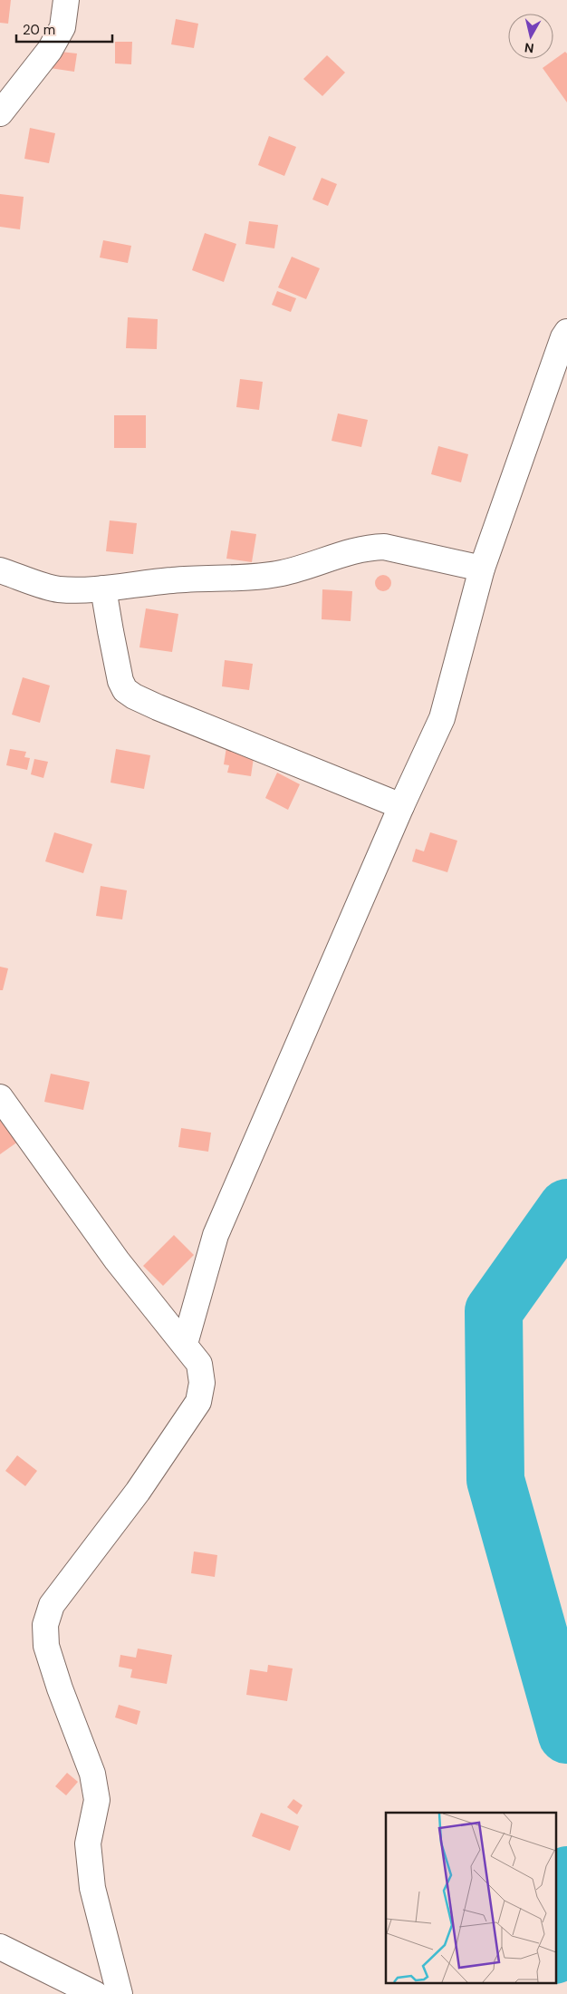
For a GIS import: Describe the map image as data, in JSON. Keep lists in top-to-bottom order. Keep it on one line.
{"scale_bar":"20 m","north":"bottom"}
